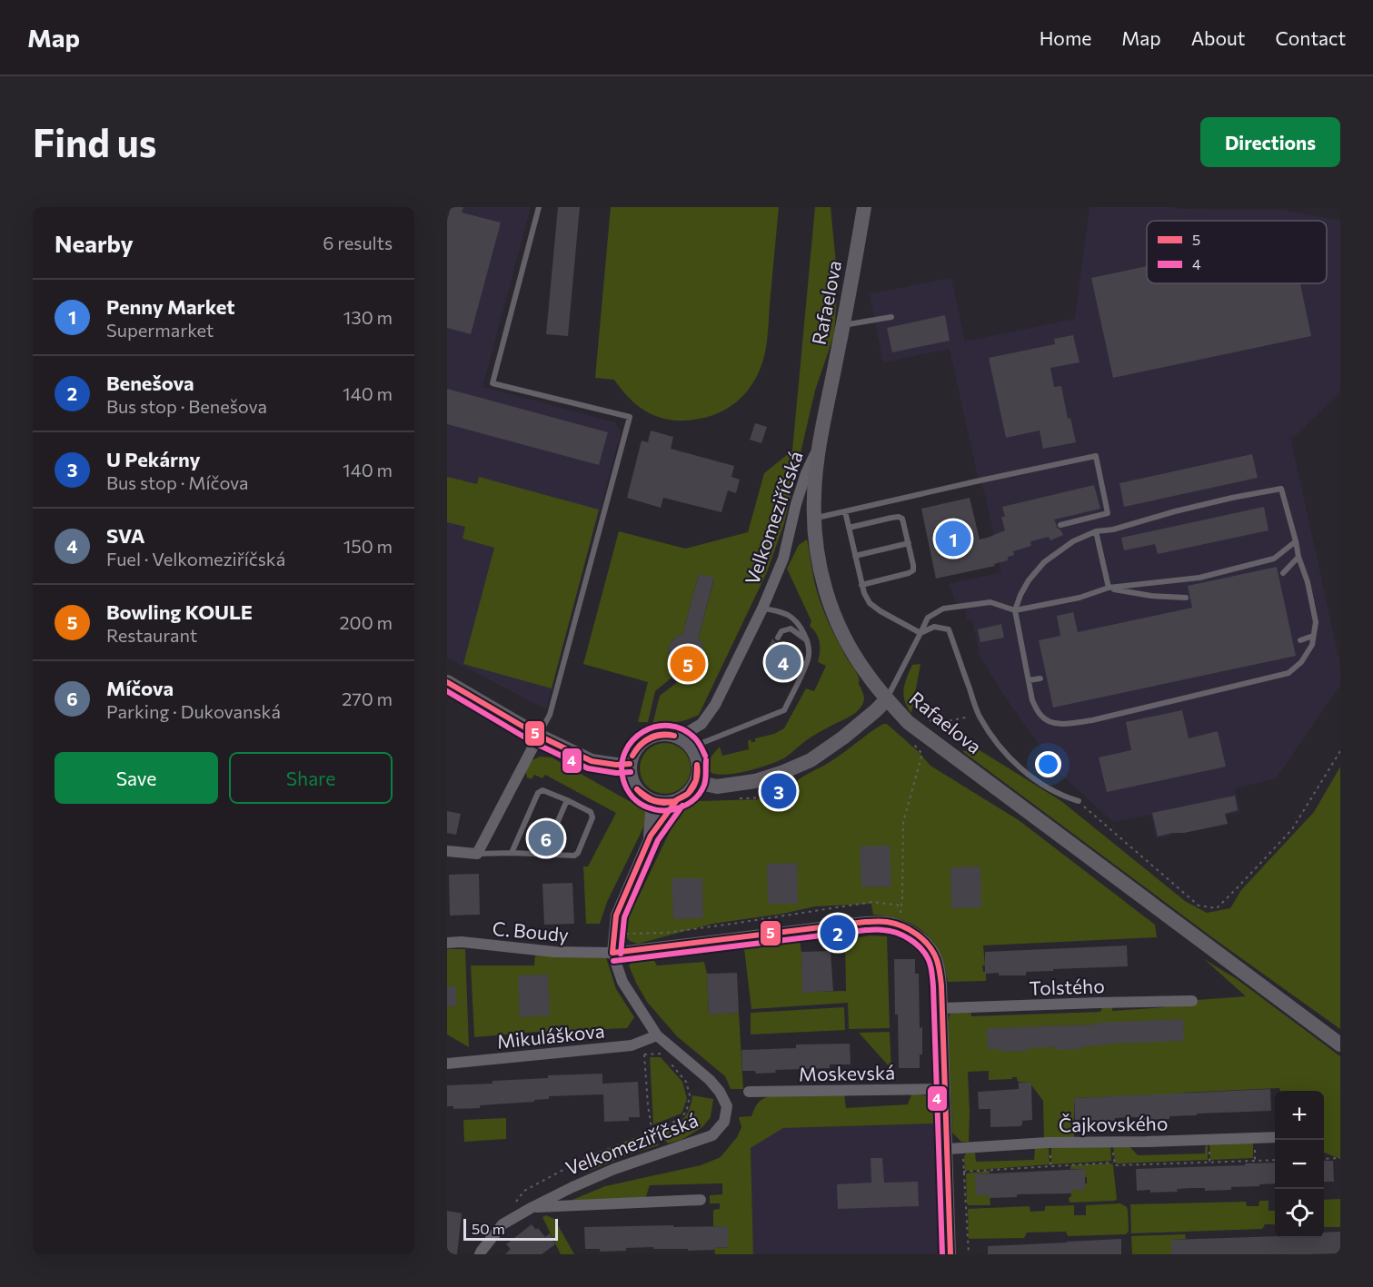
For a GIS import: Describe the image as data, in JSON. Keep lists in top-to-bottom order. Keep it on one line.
{"streets":{"main road":["Rafaelova","Velkomeziříčská"],"street":["C. Boudy","Tolstého","Mikuláškova","Moskevská","Čajkovského"]},"crossings":[["Rafaelova","Velkomeziříčská"],["Velkomeziříčská","C. Boudy"],["Velkomeziříčská","Mikuláškova"]],"lines":["transit line 5","transit line 4"],"legend":["5","4"],"scale_bar":"50 m","page":{"header":"Map","nav":["Home","Map","About","Contact"],"buttons":["Directions",["Save","Share"]],"title":"Find us","heading":["Nearby","6 results"],"list":[{"mark":"1","name":"Penny Market","note":"Supermarket","value":"130 m"},{"mark":"2","name":"Benešova","note":"Bus stop · Benešova","value":"140 m"},{"mark":"3","name":"U Pekárny","note":"Bus stop · Míčova","value":"140 m"},{"mark":"4","name":"SVA","note":"Fuel · Velkomeziříčská","value":"150 m"},{"mark":"5","name":"Bowling KOULE","note":"Restaurant","value":"200 m"},{"mark":"6","name":"Míčova","note":"Parking · Dukovanská","value":"270 m"}],"pins":["1","4","5","3","6","2"],"map_buttons":["+","−"],"scale":"50 m"}}
